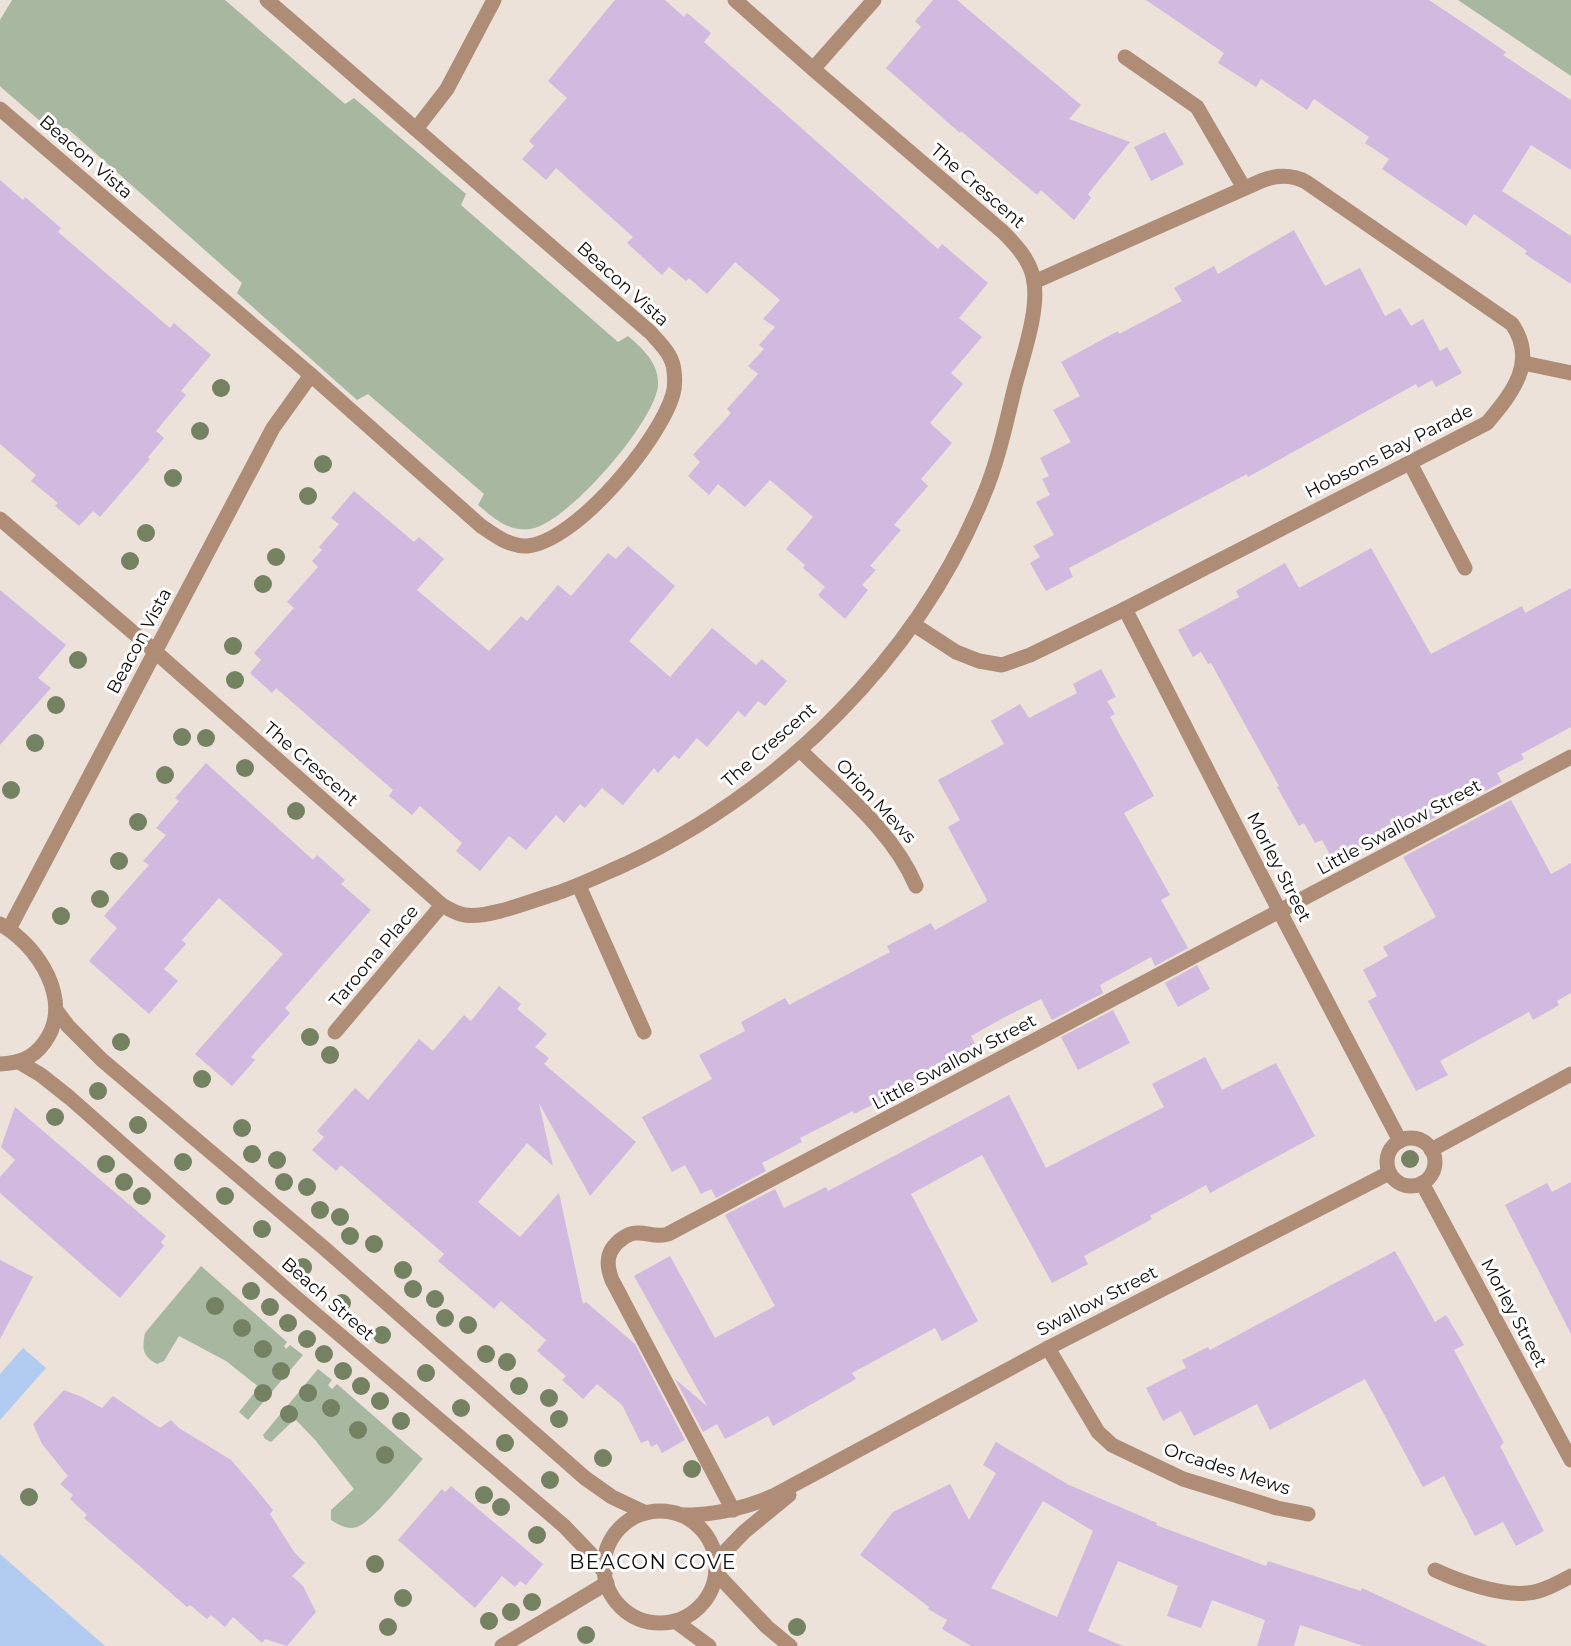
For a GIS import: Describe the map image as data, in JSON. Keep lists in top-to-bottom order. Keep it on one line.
{"streets":{"street":["Beacon Vista","The Crescent","Hobsons Bay Parade","Orion Mews","Little Swallow Street","Morley Street","Taroona Place","Beach Street","Swallow Street","Orcades Mews"]},"crossings":[["Beacon Vista","The Crescent"],["The Crescent","Hobsons Bay Parade"],["The Crescent","Orion Mews"],["The Crescent","Taroona Place"],["Hobsons Bay Parade","Morley Street"],["Little Swallow Street","Morley Street"],["Little Swallow Street","Swallow Street"],["Morley Street","Swallow Street"],["Beach Street","Swallow Street"],["Swallow Street","Orcades Mews"]],"districts":["BEACON COVE"]}
